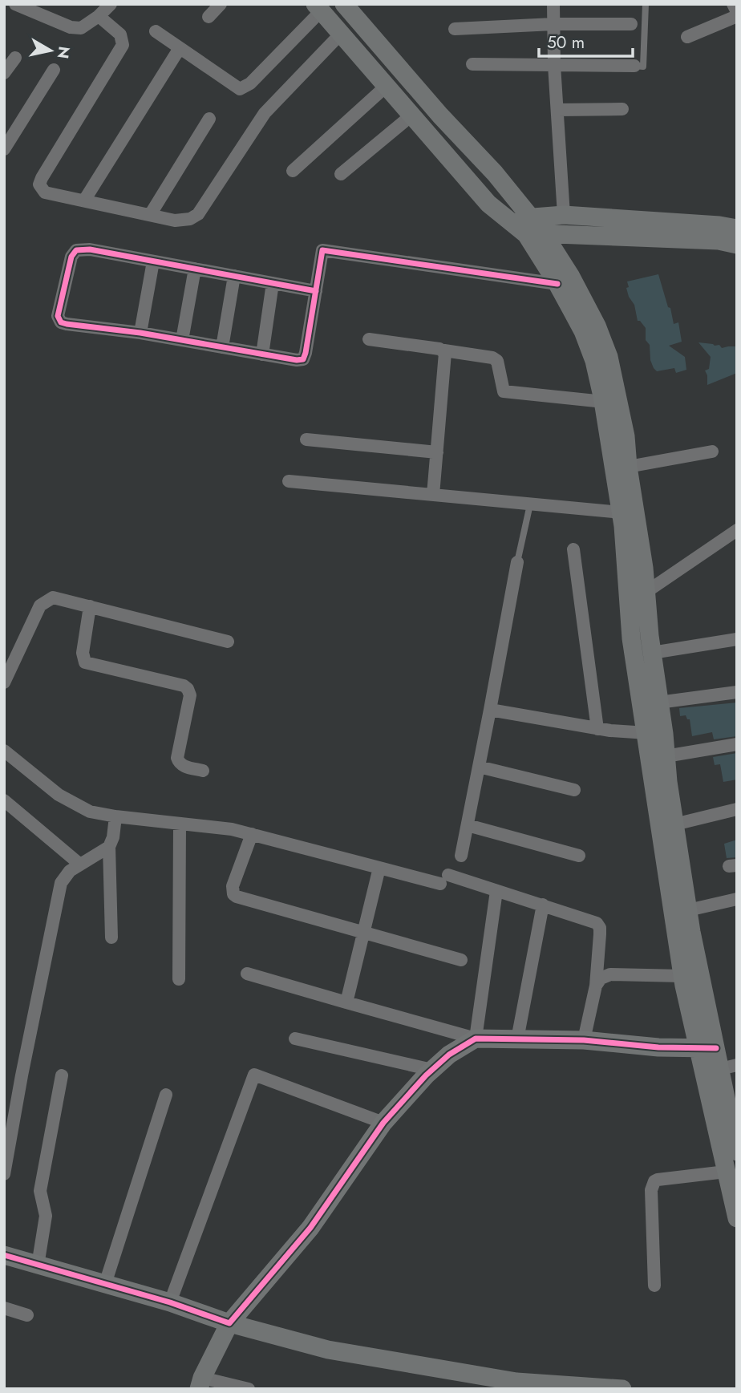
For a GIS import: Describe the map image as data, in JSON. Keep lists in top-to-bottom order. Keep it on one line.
{"scale_bar":"50 m","north":"right"}
